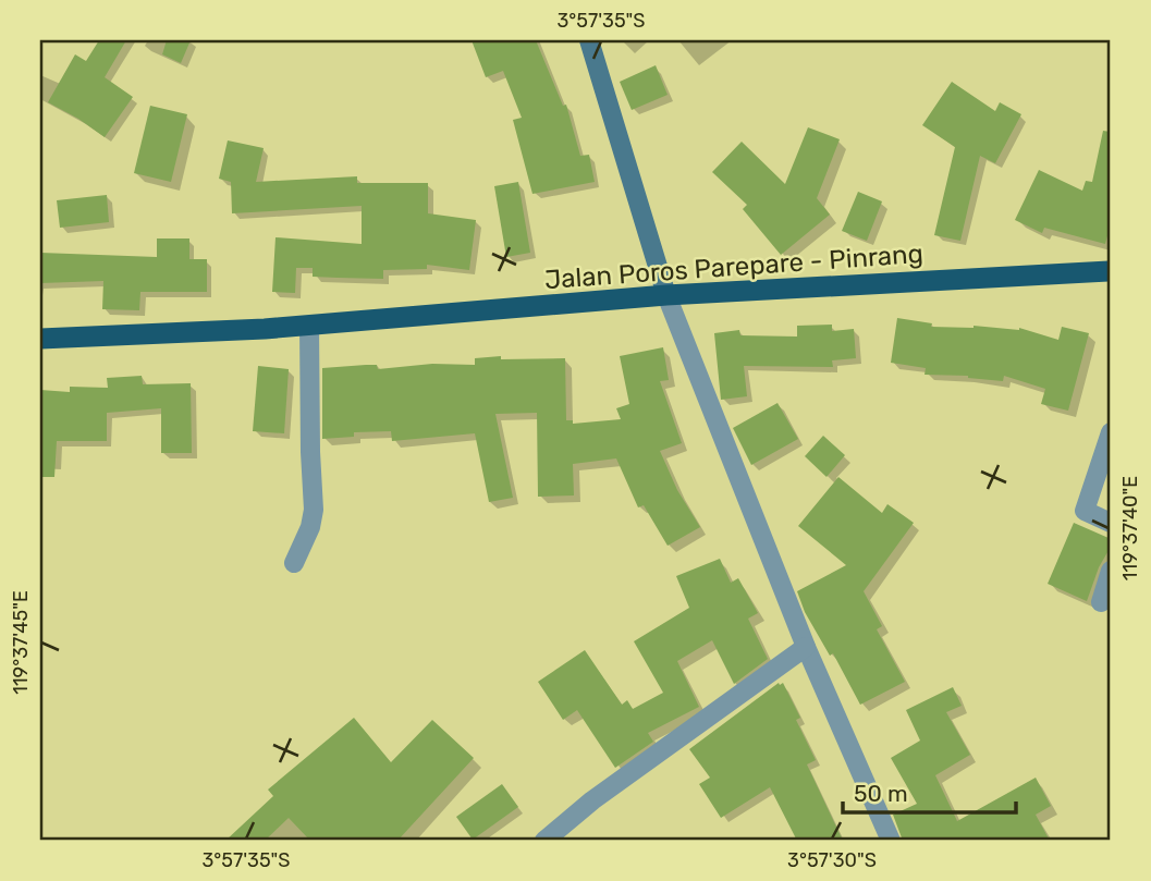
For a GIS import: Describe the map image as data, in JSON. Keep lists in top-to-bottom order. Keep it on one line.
{"streets":{"highway":["Jalan Poros Parepare - Pinrang"]},"scale_bar":"50 m","coordinates":["3°57'35\"S","119°37'40\"E","119°37'45\"E","3°57'30\"S"]}
